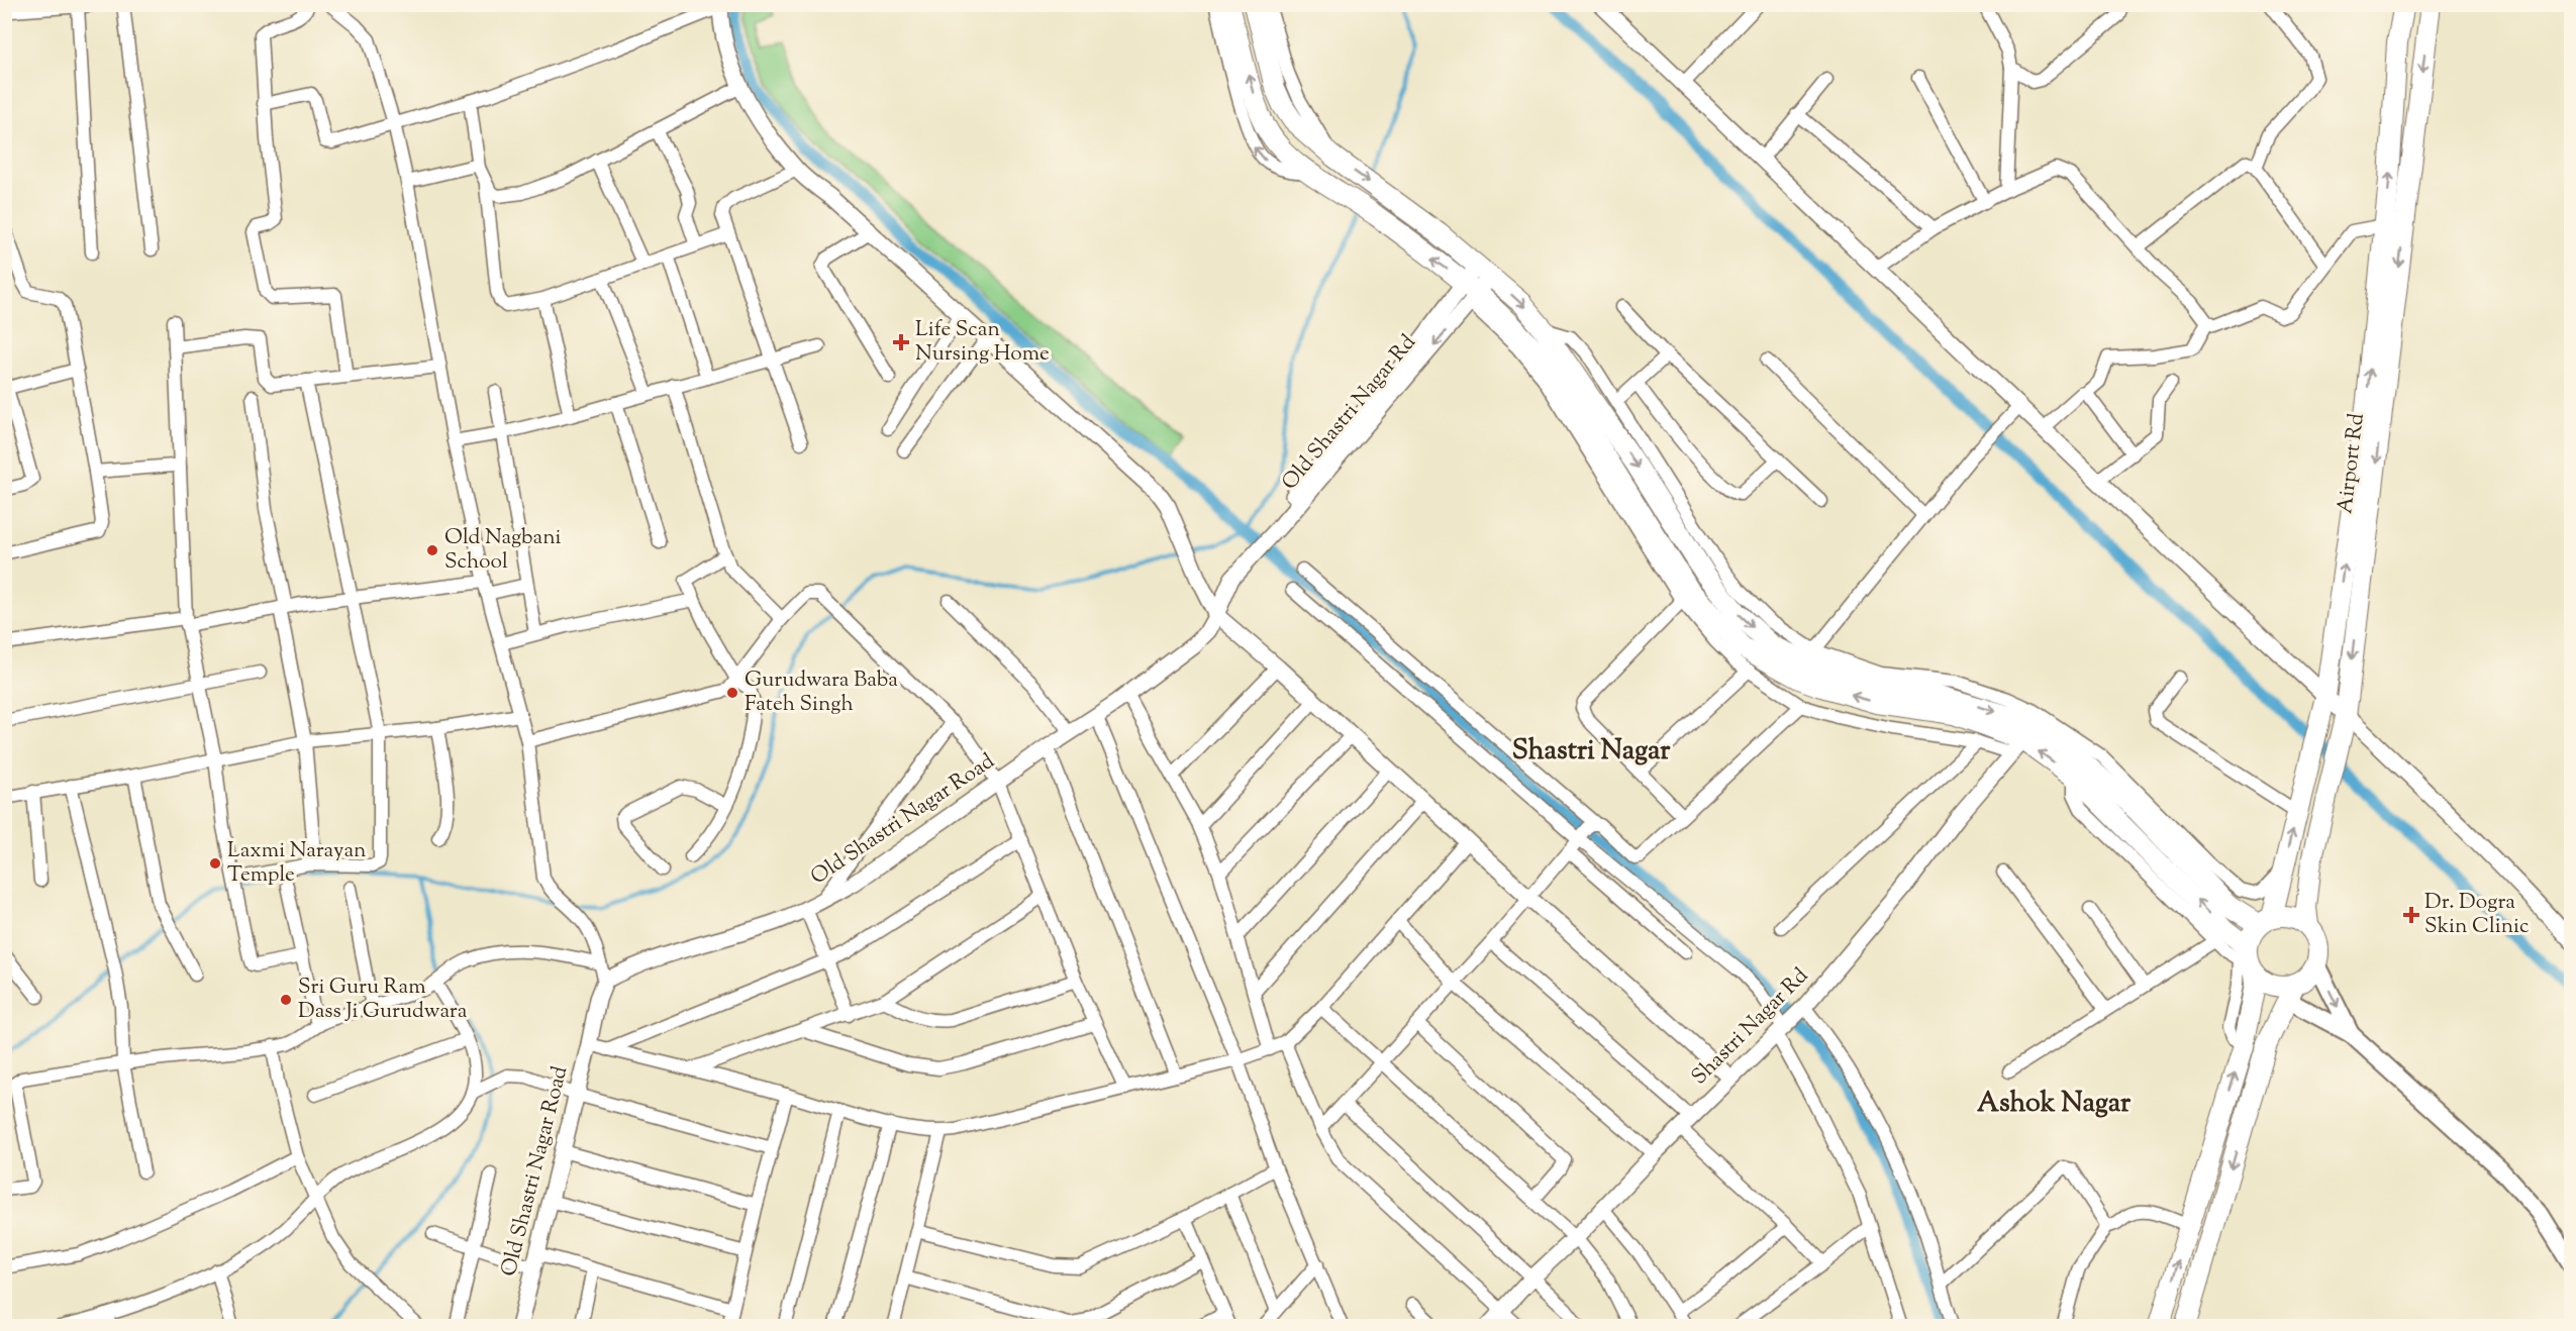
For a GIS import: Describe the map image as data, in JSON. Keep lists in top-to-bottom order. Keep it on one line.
{"streets":{"main road":["Airport Rd"],"street":["Old Shastri Nagar Rd","Old Shastri Nagar Road","Shastri Nagar Rd"]},"crossings":[["Old Shastri Nagar Rd","Old Shastri Nagar Road"]],"districts":["Shastri Nagar","Ashok Nagar"],"places":{"health":["Life Scan Nursing Home","Dr. Dogra Skin Clinic"],"other":["Old Nagbani School","Gurudwara Baba Fateh Singh","Laxmi Narayan Temple","Sri Guru Ram Dass Ji Gurudwara"]}}
